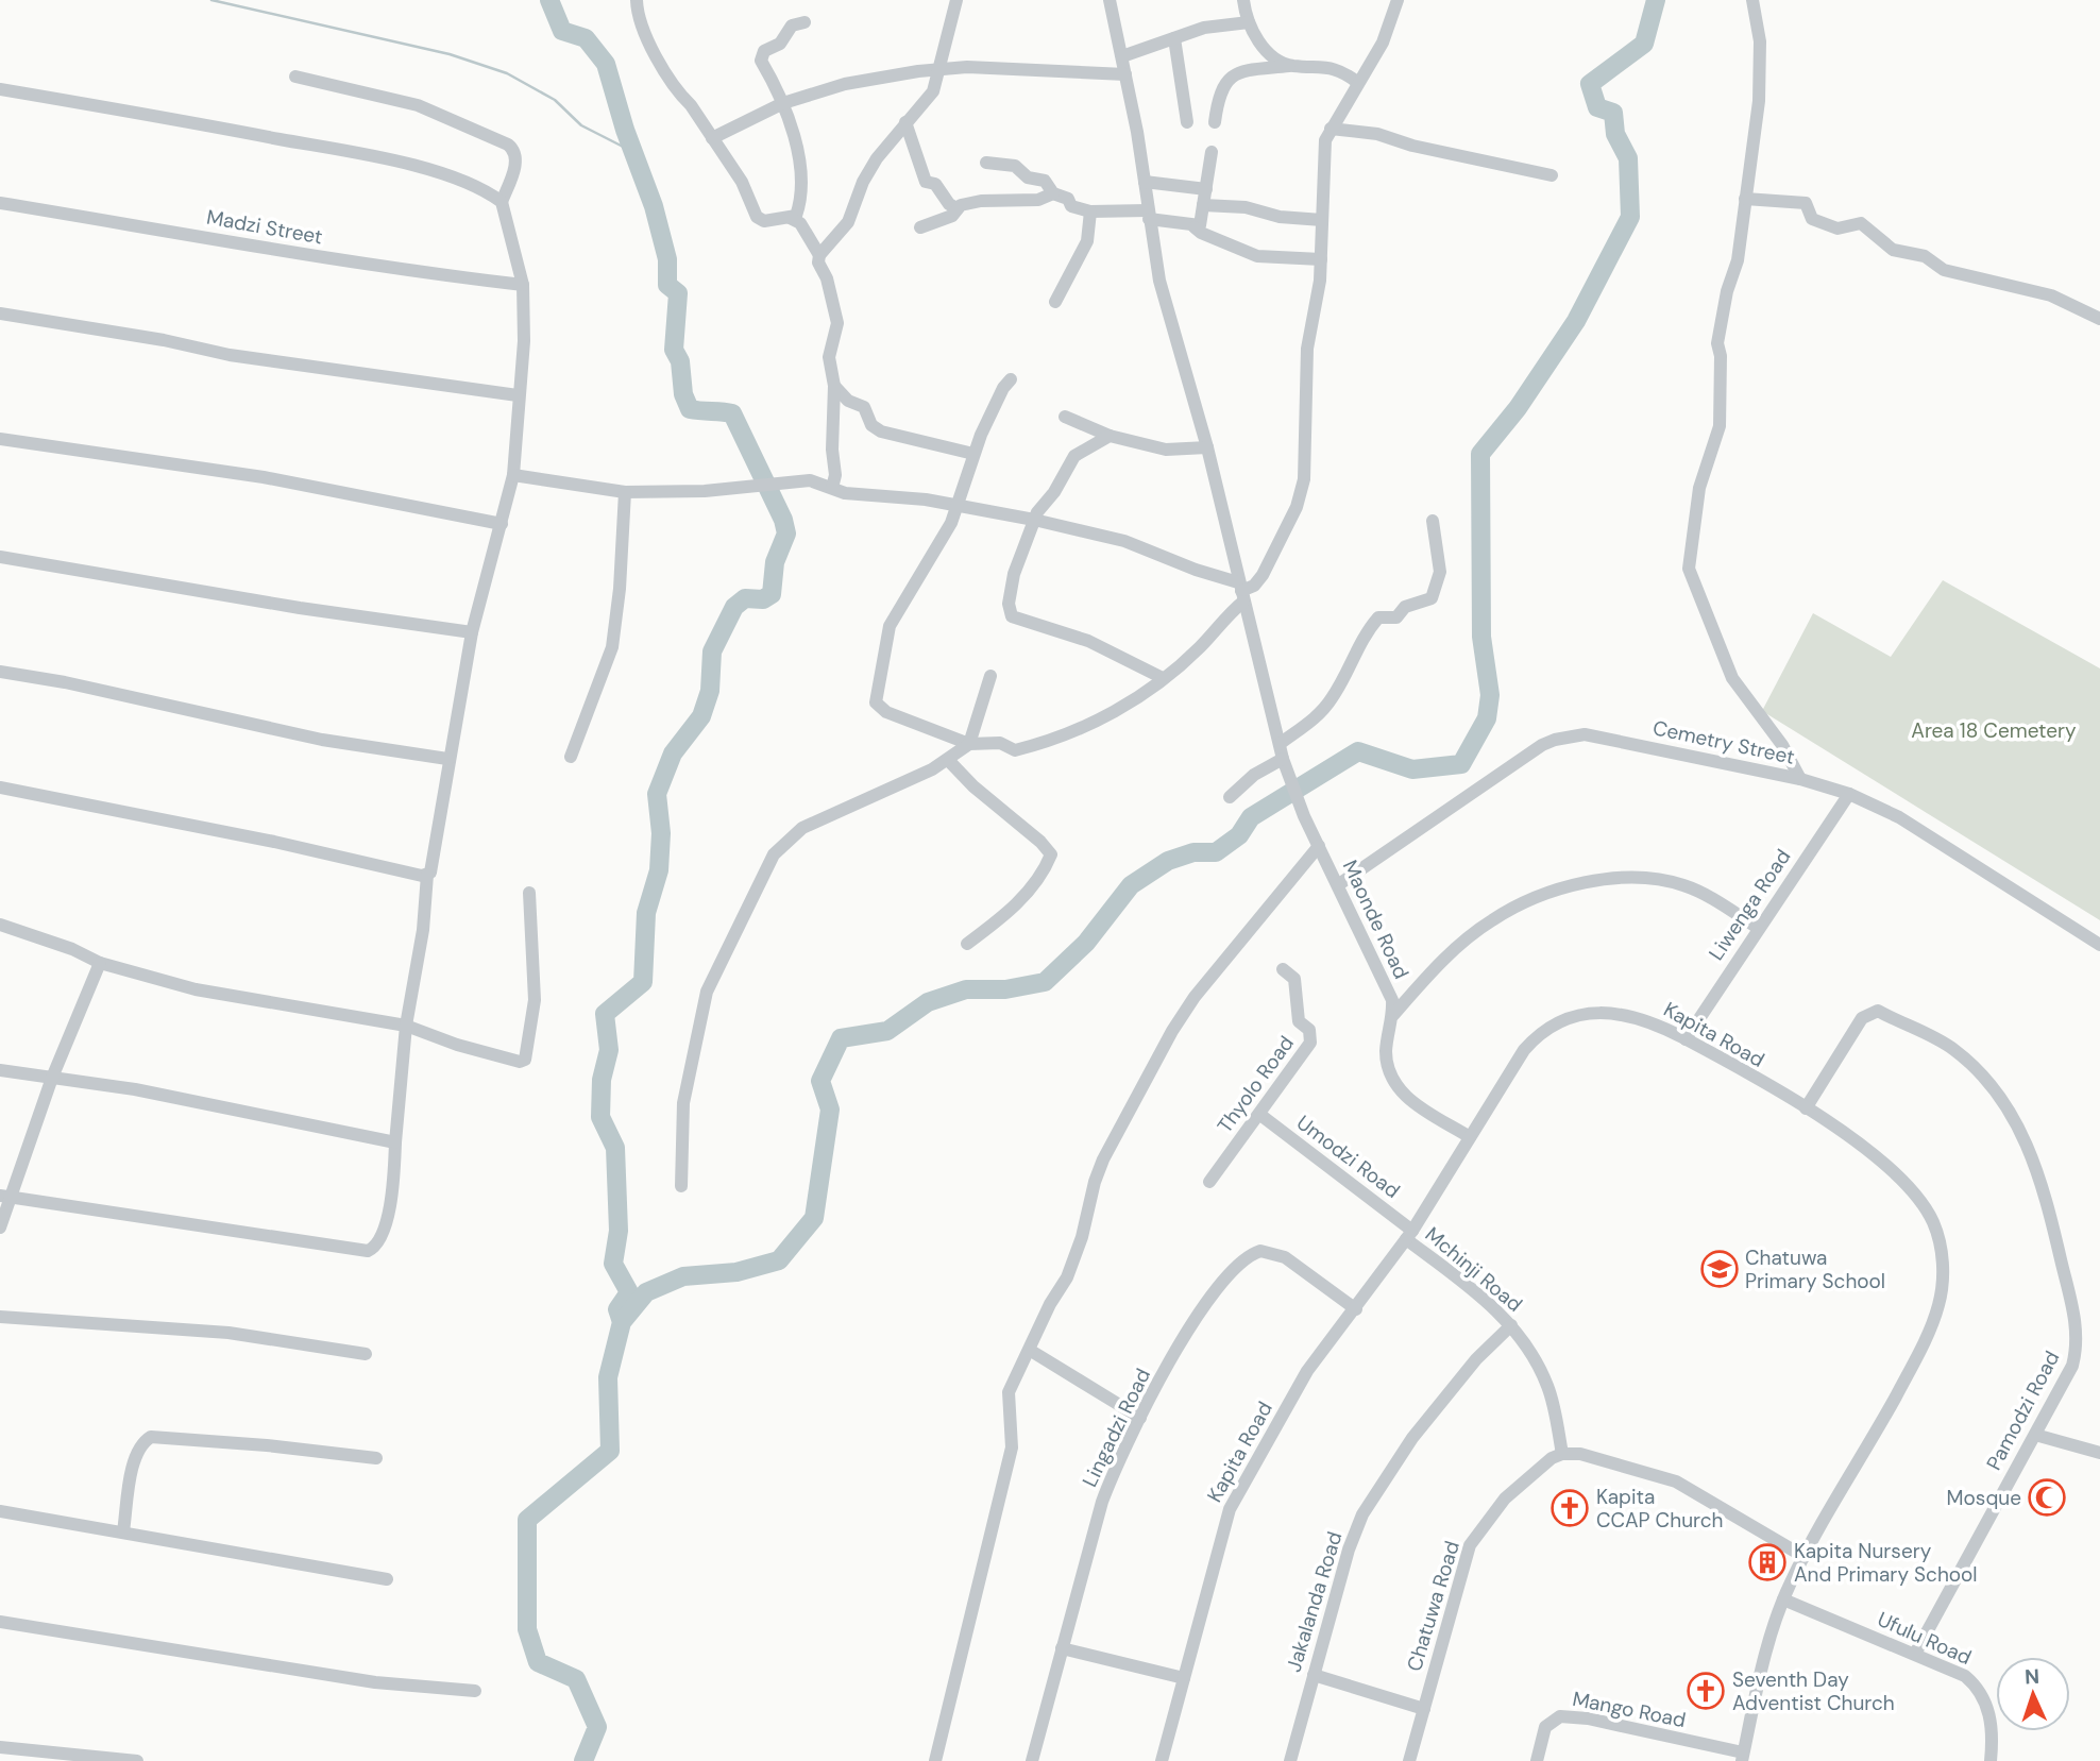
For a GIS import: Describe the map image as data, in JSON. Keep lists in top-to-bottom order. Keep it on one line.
{"streets":{"street":["Madzi Street","Cemetry Street","Liwenga Road","Maonde Road","Kapita Road","Thyolo Road","Umodzi Road","Mchinji Road","Pamodzi Road","Lingadzi Road","Jakalanda Road","Chatuwa Road","Ufulu Road","Mango Road"]},"crossings":[["Cemetry Street","Liwenga Road"],["Cemetry Street","Maonde Road"],["Liwenga Road","Kapita Road"],["Maonde Road","Kapita Road"],["Kapita Road","Umodzi Road"],["Kapita Road","Mchinji Road"],["Kapita Road","Pamodzi Road"],["Kapita Road","Lingadzi Road"],["Kapita Road","Ufulu Road"],["Kapita Road","Mango Road"],["Thyolo Road","Umodzi Road"],["Umodzi Road","Mchinji Road"],["Mchinji Road","Jakalanda Road"],["Mchinji Road","Chatuwa Road"],["Pamodzi Road","Ufulu Road"]],"parks":["Area 18 Cemetery"],"places":{"school or university":["Chatuwa Primary School"],"mosque":["Mosque"],"church":["Kapita CCAP Church","Seventh Day Adventist Church"],"building":["Kapita Nursery And Primary School"]},"north":"top"}
